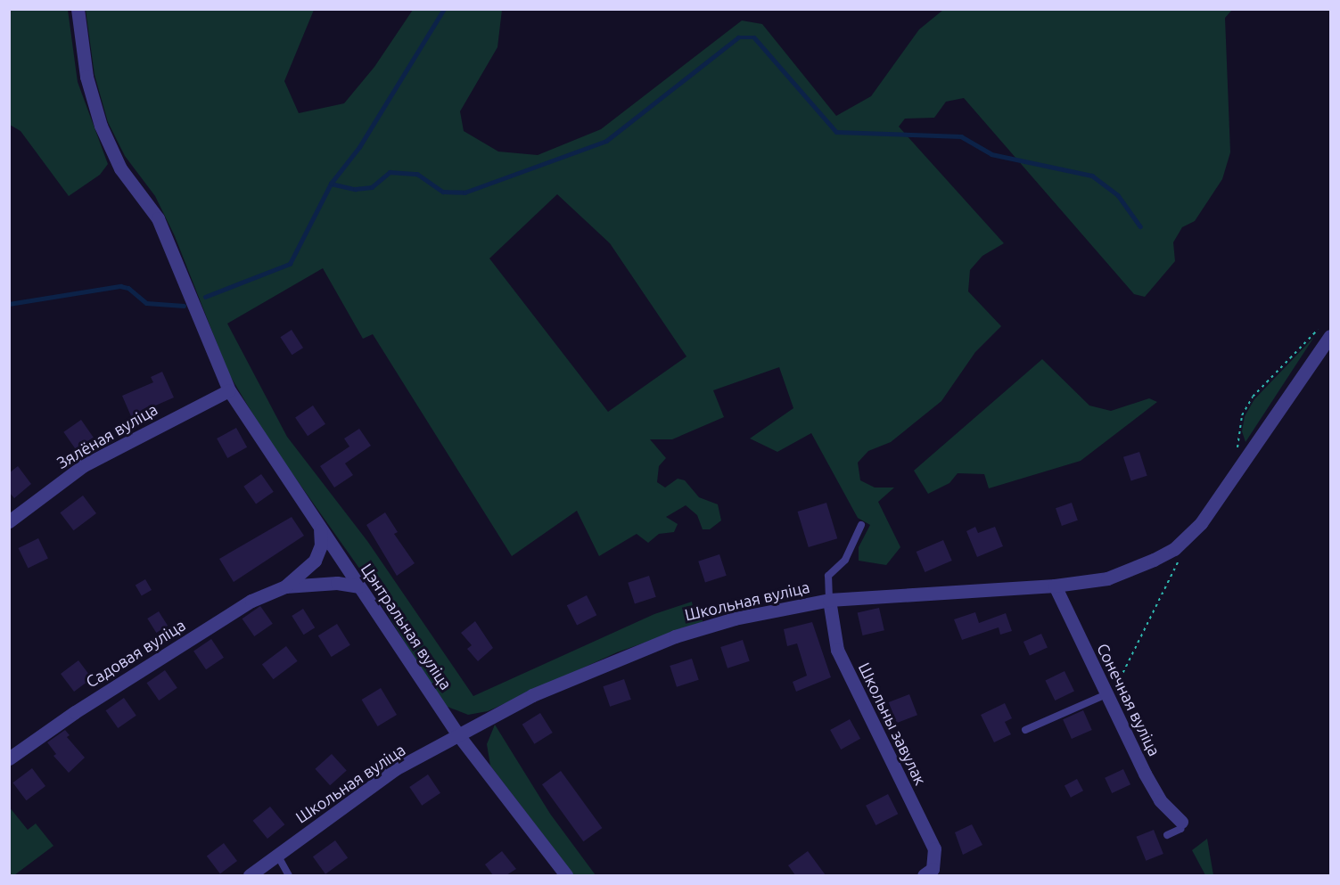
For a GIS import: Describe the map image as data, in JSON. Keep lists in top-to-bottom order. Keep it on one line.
{"streets":{"street":["Зялёная вуліца","Школьная вуліца","Цэнтральная вуліца","Садовая вуліца","Сонечная вуліца","Школьны завулак"]},"crossings":[["Зялёная вуліца","Цэнтральная вуліца"],["Школьная вуліца","Цэнтральная вуліца"],["Школьная вуліца","Сонечная вуліца"],["Школьная вуліца","Школьны завулак"],["Цэнтральная вуліца","Садовая вуліца"]]}
